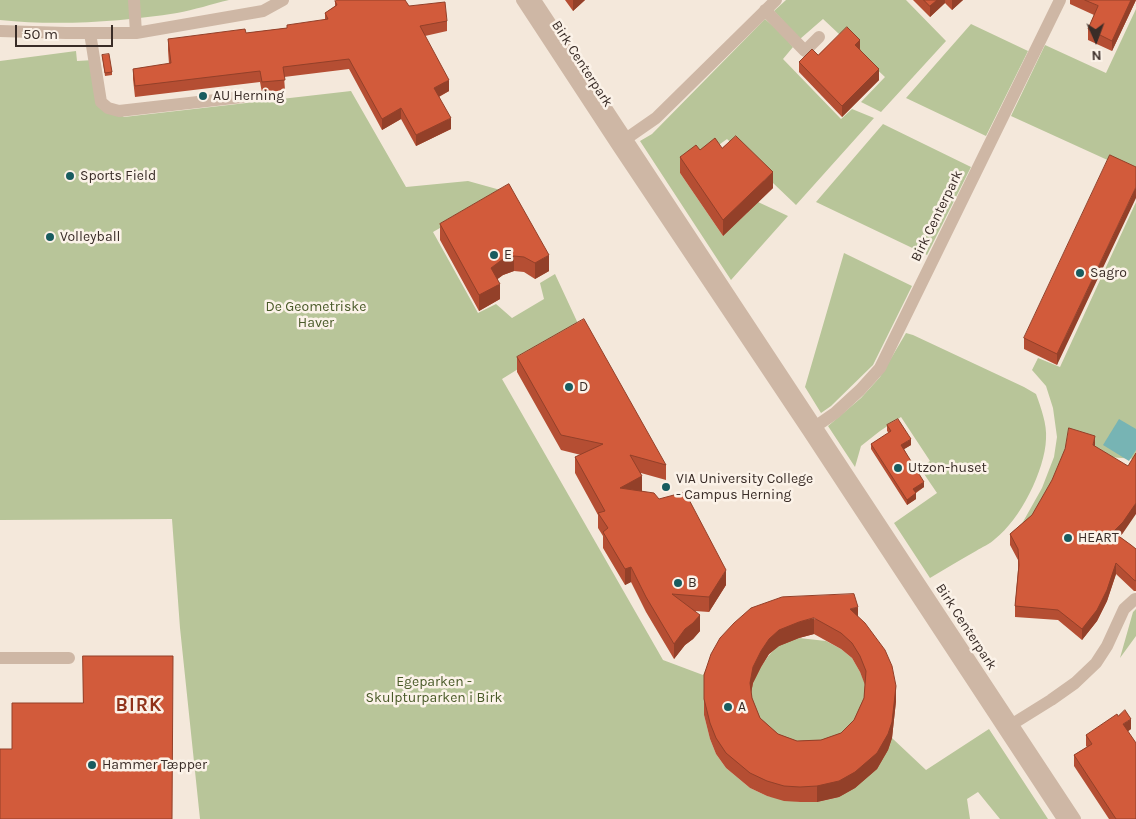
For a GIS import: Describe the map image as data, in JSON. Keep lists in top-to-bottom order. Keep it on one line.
{"streets":{"street":["Birk Centerpark"]},"districts":["BIRK"],"parks":["De Geometriske Haver","Egeparken - Skulpturparken i Birk"],"places":["AU Herning","Sports Field","Volleyball","E","Sagro","D","Utzon-huset","VIA University College - Campus Herning","HEART","B","A","Hammer Tæpper"],"scale_bar":"50 m","north":"bottom"}
